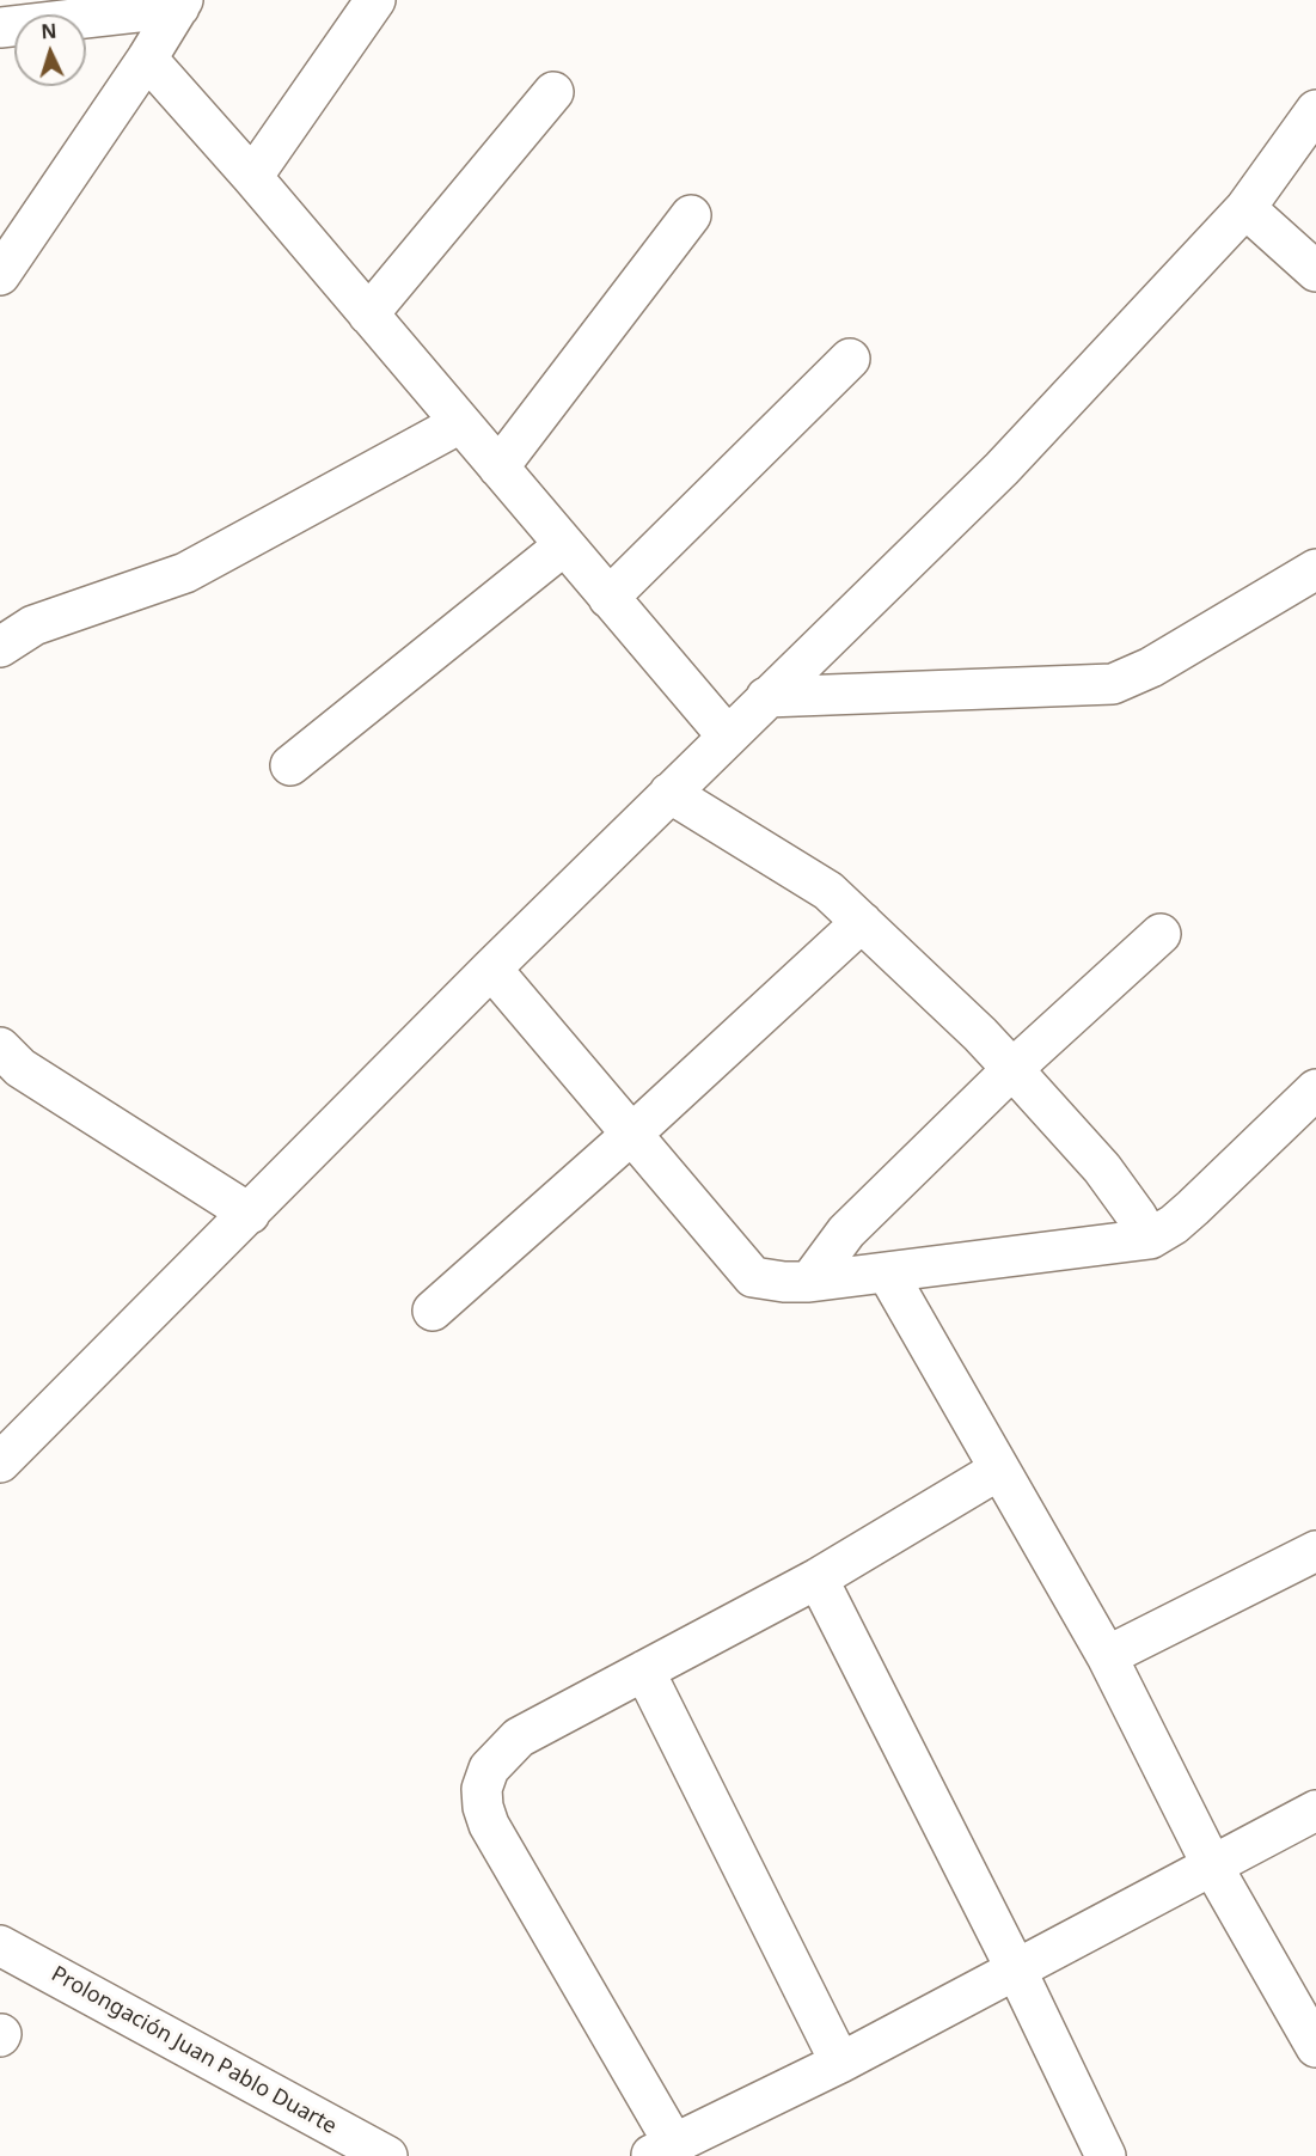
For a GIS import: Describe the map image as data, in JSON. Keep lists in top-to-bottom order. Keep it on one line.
{"streets":{"street":["Prolongación Juan Pablo Duarte"]},"north":"top"}
